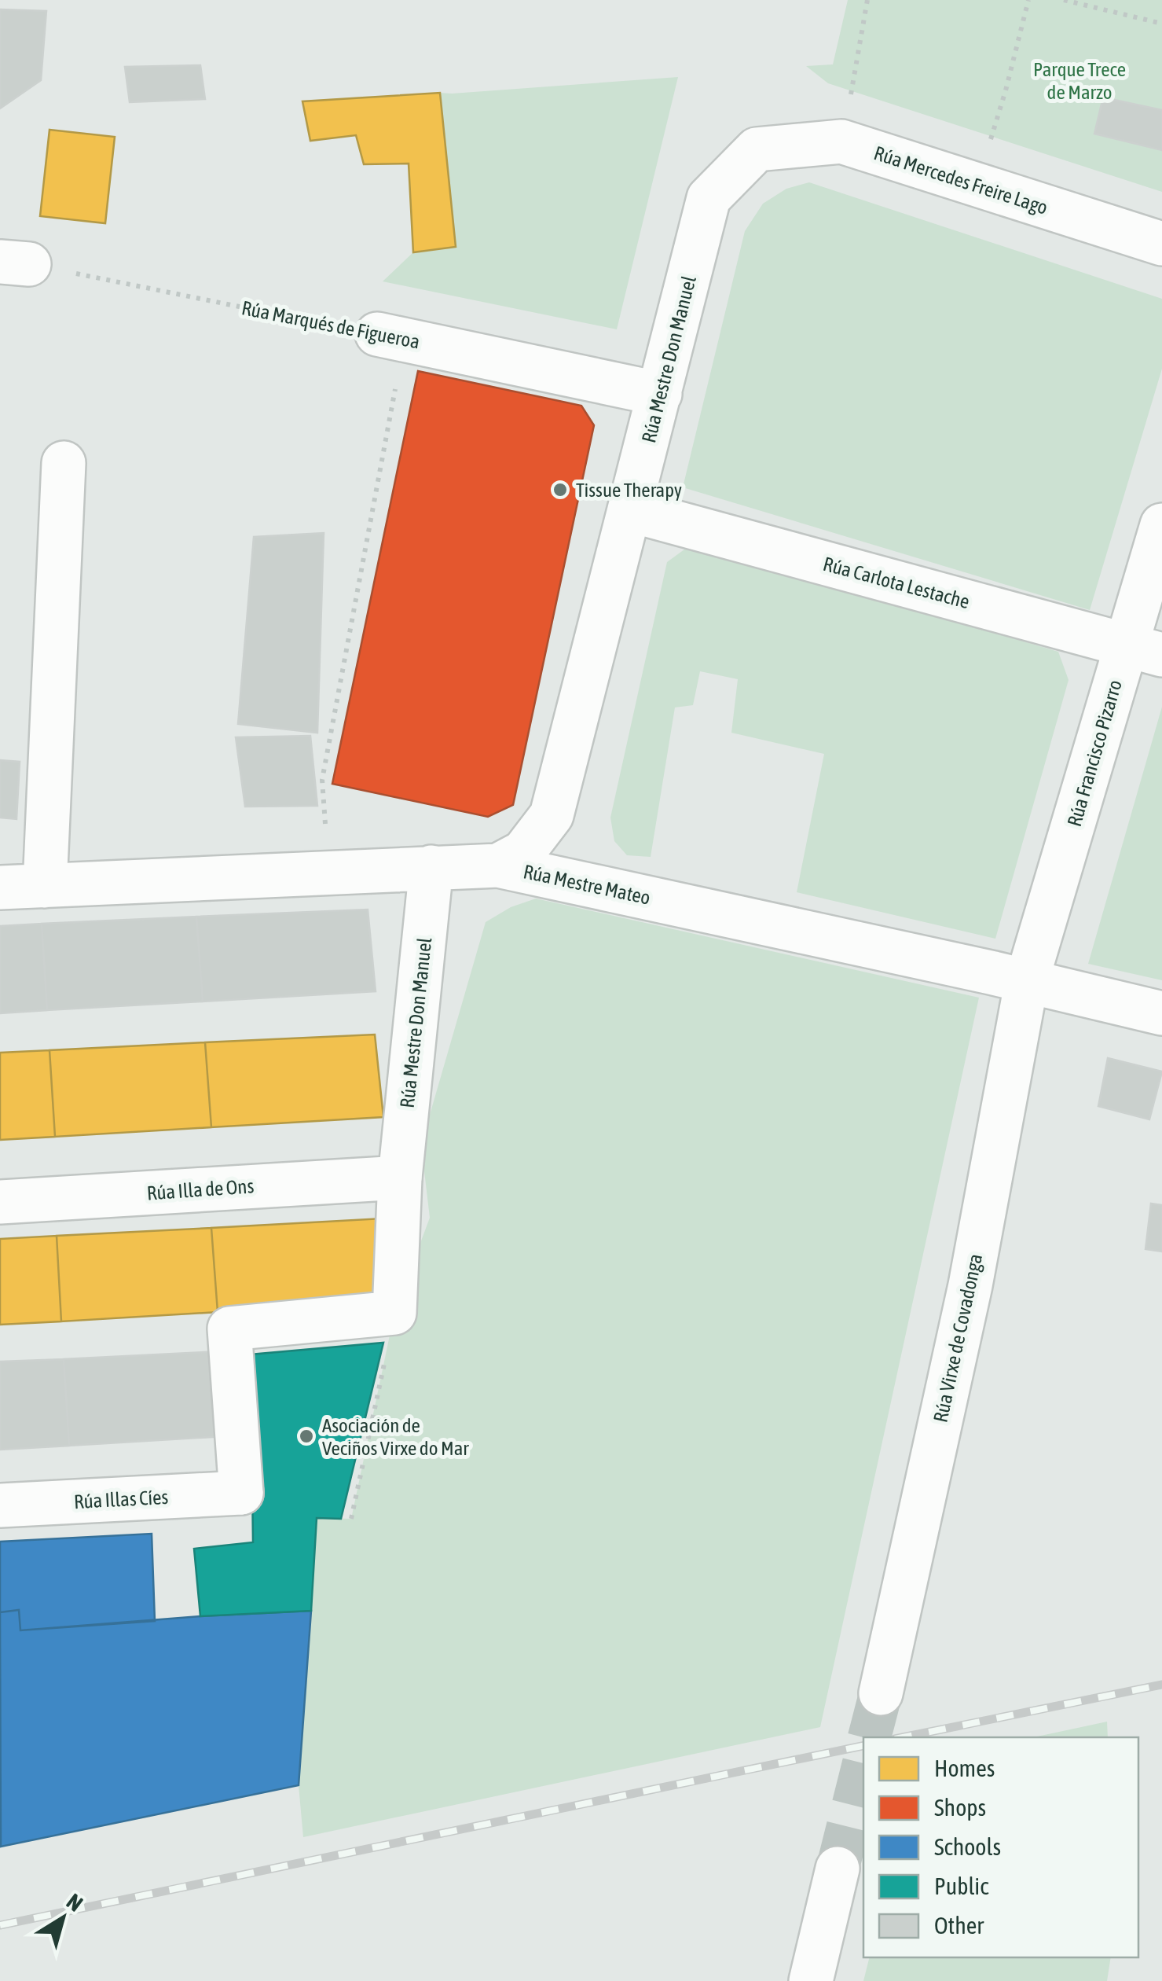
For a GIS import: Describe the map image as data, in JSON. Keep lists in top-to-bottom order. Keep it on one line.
{"streets":{"street":["Rúa Mercedes Freire Lago","Rúa Marqués de Figueroa","Rúa Mestre Don Manuel","Rúa Carlota Lestache","Rúa Francisco Pizarro","Rúa Mestre Mateo","Rúa Illa de Ons","Rúa Virxe de Covadonga","Rúa Illas Cíes"]},"crossings":[["Rúa Mercedes Freire Lago","Rúa Mestre Don Manuel"],["Rúa Marqués de Figueroa","Rúa Mestre Don Manuel"],["Rúa Mestre Don Manuel","Rúa Carlota Lestache"],["Rúa Mestre Don Manuel","Rúa Mestre Mateo"],["Rúa Mestre Don Manuel","Rúa Illa de Ons"],["Rúa Mestre Don Manuel","Rúa Illas Cíes"],["Rúa Carlota Lestache","Rúa Francisco Pizarro"],["Rúa Francisco Pizarro","Rúa Mestre Mateo"],["Rúa Francisco Pizarro","Rúa Virxe de Covadonga"],["Rúa Mestre Mateo","Rúa Virxe de Covadonga"]],"parks":["Parque Trece de Marzo"],"places":["Tissue Therapy","Asociación de Veciños Virxe do Mar"],"legend":["Homes","Shops","Schools","Public","Other"],"north":"top right"}
